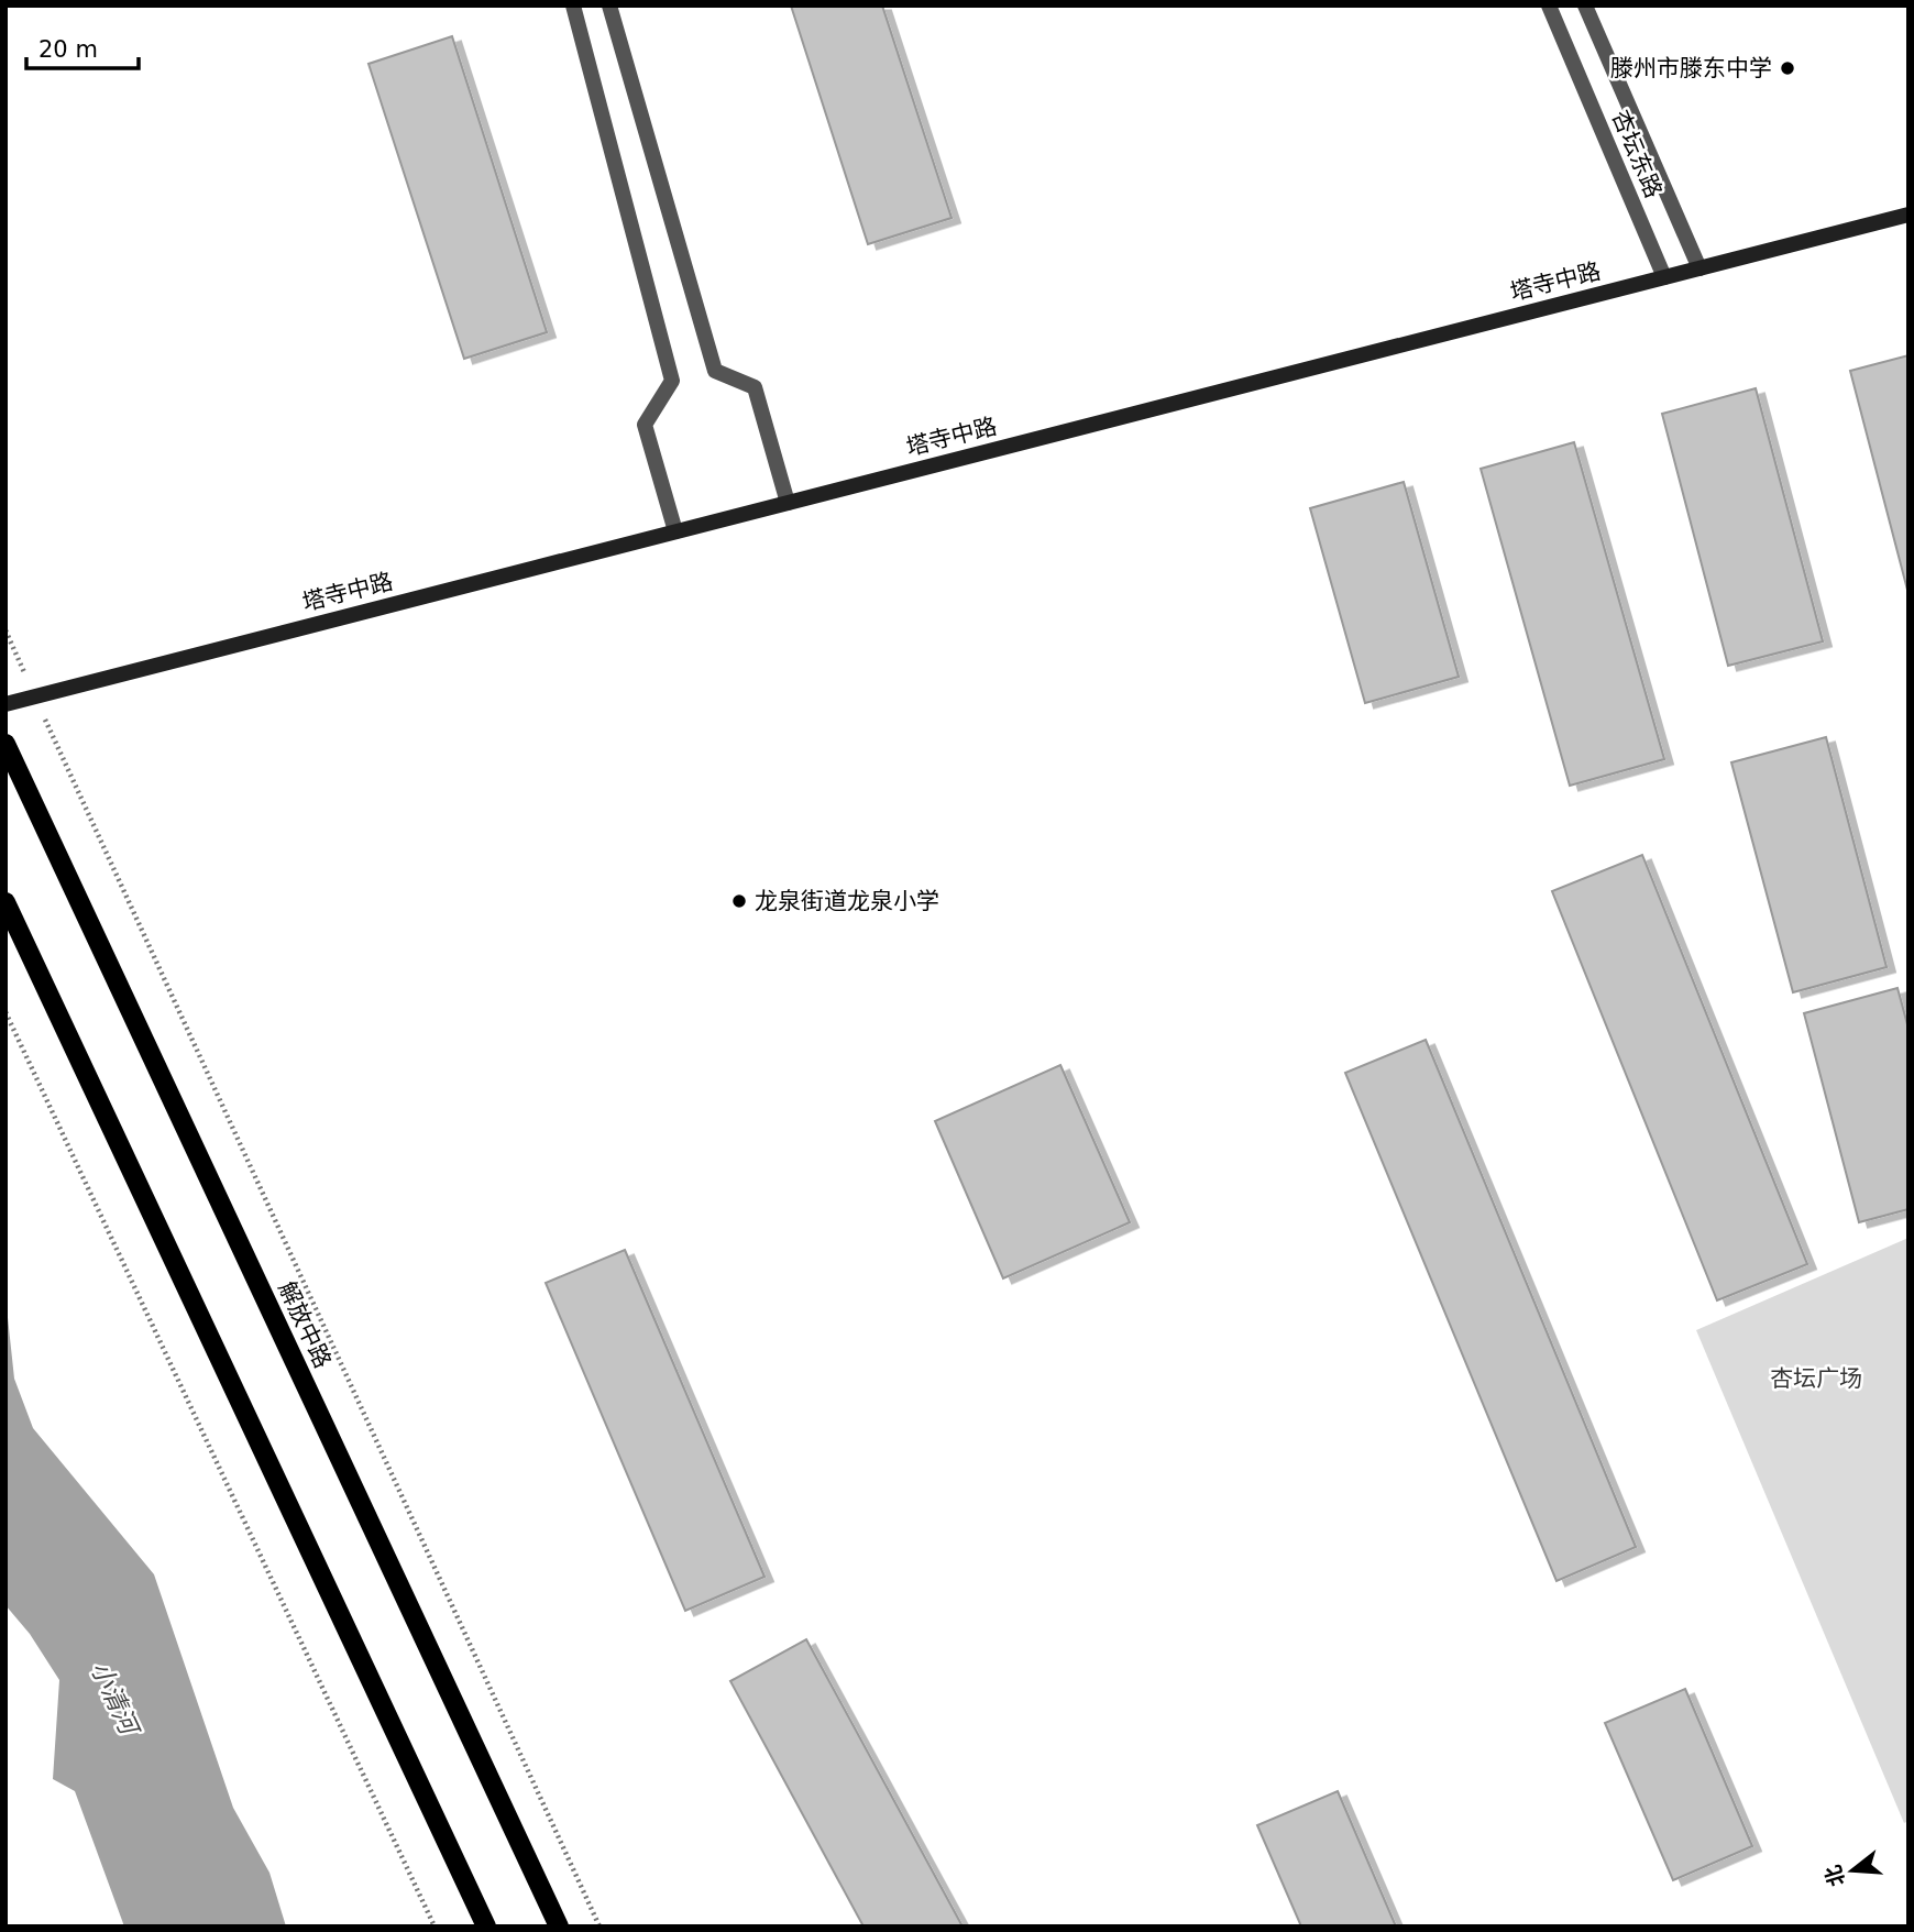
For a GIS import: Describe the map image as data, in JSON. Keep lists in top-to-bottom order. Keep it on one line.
{"streets":{"main road":["塔寺中路","解放中路"],"street":["杏坛东路"]},"crossings":[["杏坛东路","塔寺中路"]],"water":["小清河"],"parks":["杏坛广场"],"places":["滕州市滕东中学","龙泉街道龙泉小学"],"scale_bar":"20 m","north":"left"}
